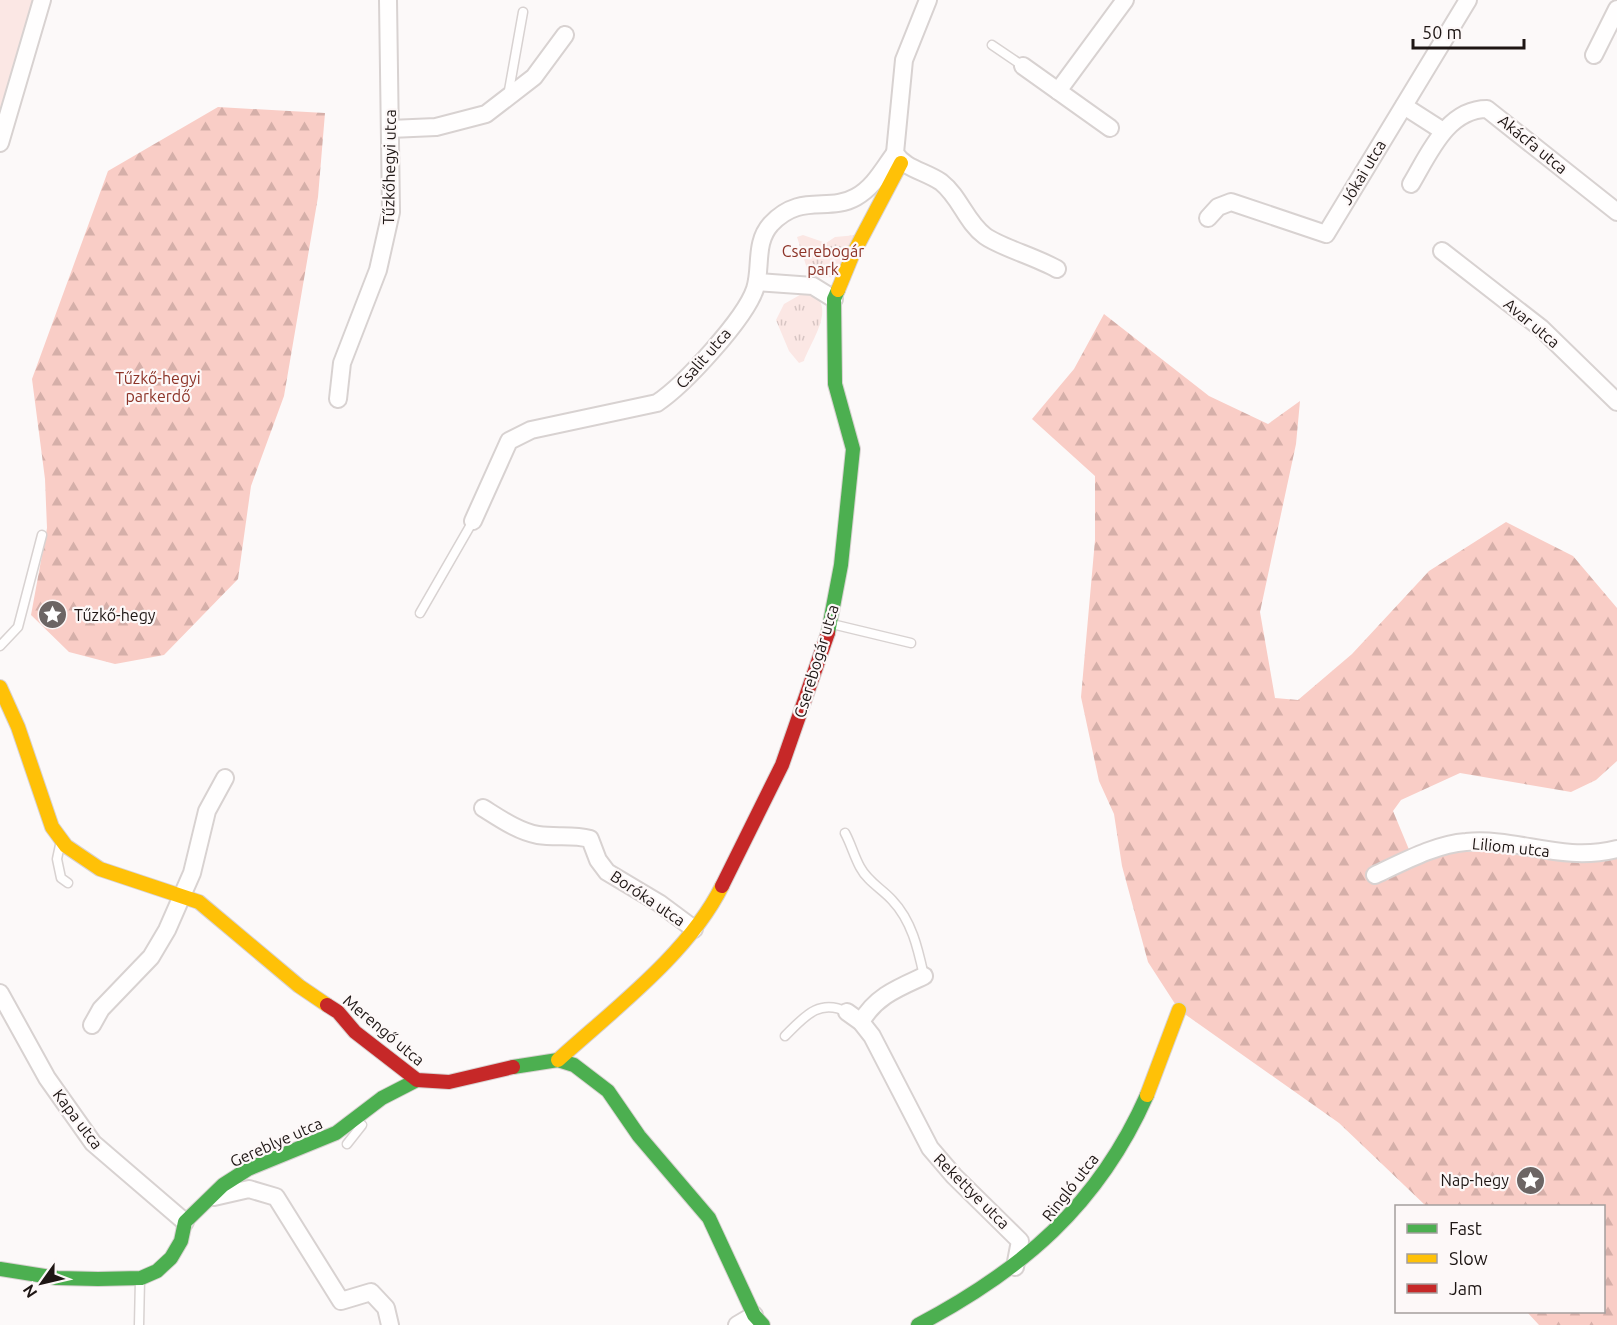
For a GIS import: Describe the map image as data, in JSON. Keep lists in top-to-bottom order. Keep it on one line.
{"streets":{"street":["Akácfa utca","Tűzkőhegyi utca","Jókai utca","Avar utca","Csalit utca","Cserebogár utca","Liliom utca","Boróka utca","Merengő utca","Kapa utca","Gereblye utca","Ringló utca","Rekettye utca"]},"crossings":[["Csalit utca","Cserebogár utca"],["Cserebogár utca","Boróka utca"],["Cserebogár utca","Merengő utca"],["Merengő utca","Gereblye utca"],["Kapa utca","Gereblye utca"],["Ringló utca","Rekettye utca"]],"parks":["Cserebogár park","Tűzkő-hegyi parkerdő"],"places":{"place":["Tűzkő-hegy","Nap-hegy"]},"legend":["Fast","Slow","Jam"],"scale_bar":"50 m","north":"bottom left"}
